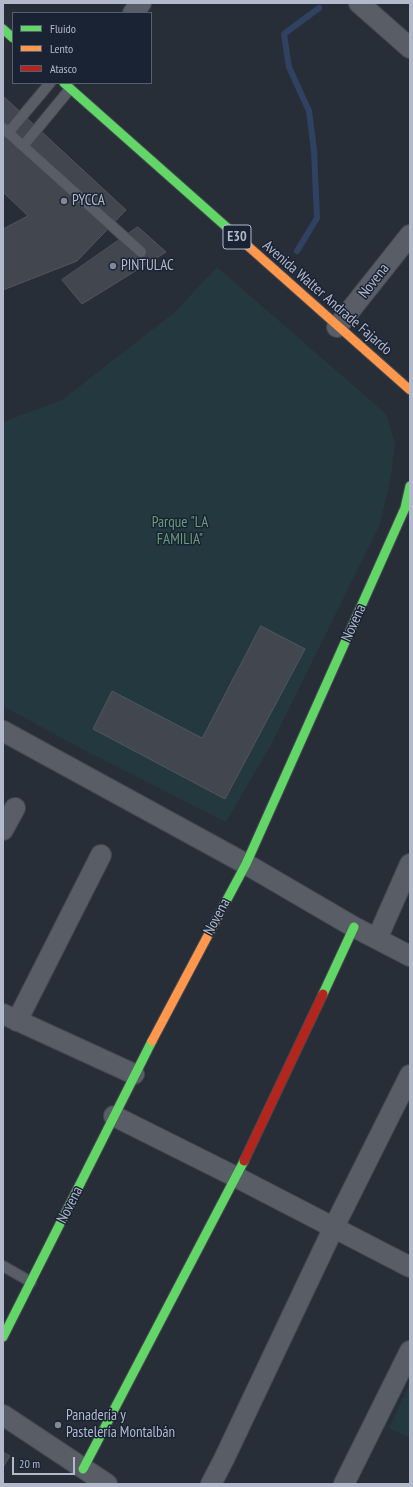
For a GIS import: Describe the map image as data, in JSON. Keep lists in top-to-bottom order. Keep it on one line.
{"streets":{"street":["E30","Novena","Avenida Walter Andrade Fajardo"]},"crossings":[["Novena","Avenida Walter Andrade Fajardo"]],"parks":["Parque \"LA FAMILIA\""],"places":["PYCCA","PINTULAC","Panadería y Pastelería Montalbán"],"legend":["Fluido","Lento","Atasco"],"scale_bar":"20 m"}
